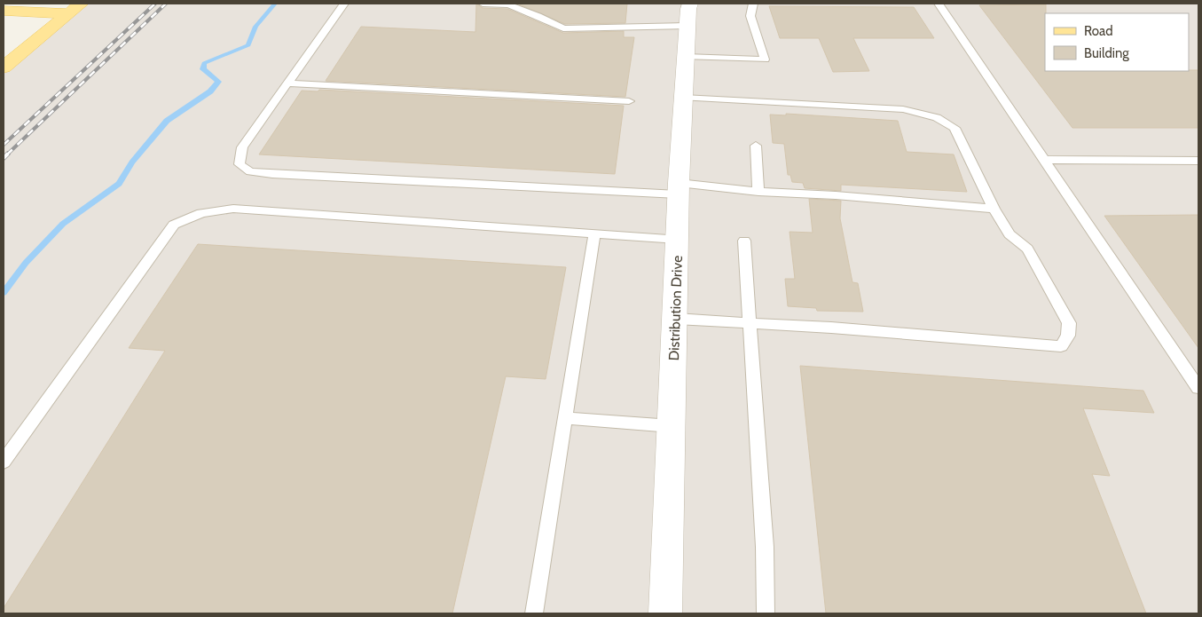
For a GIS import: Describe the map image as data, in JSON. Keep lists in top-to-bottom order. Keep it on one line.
{"streets":{"street":["Distribution Drive"]},"legend":["Road","Building"]}
